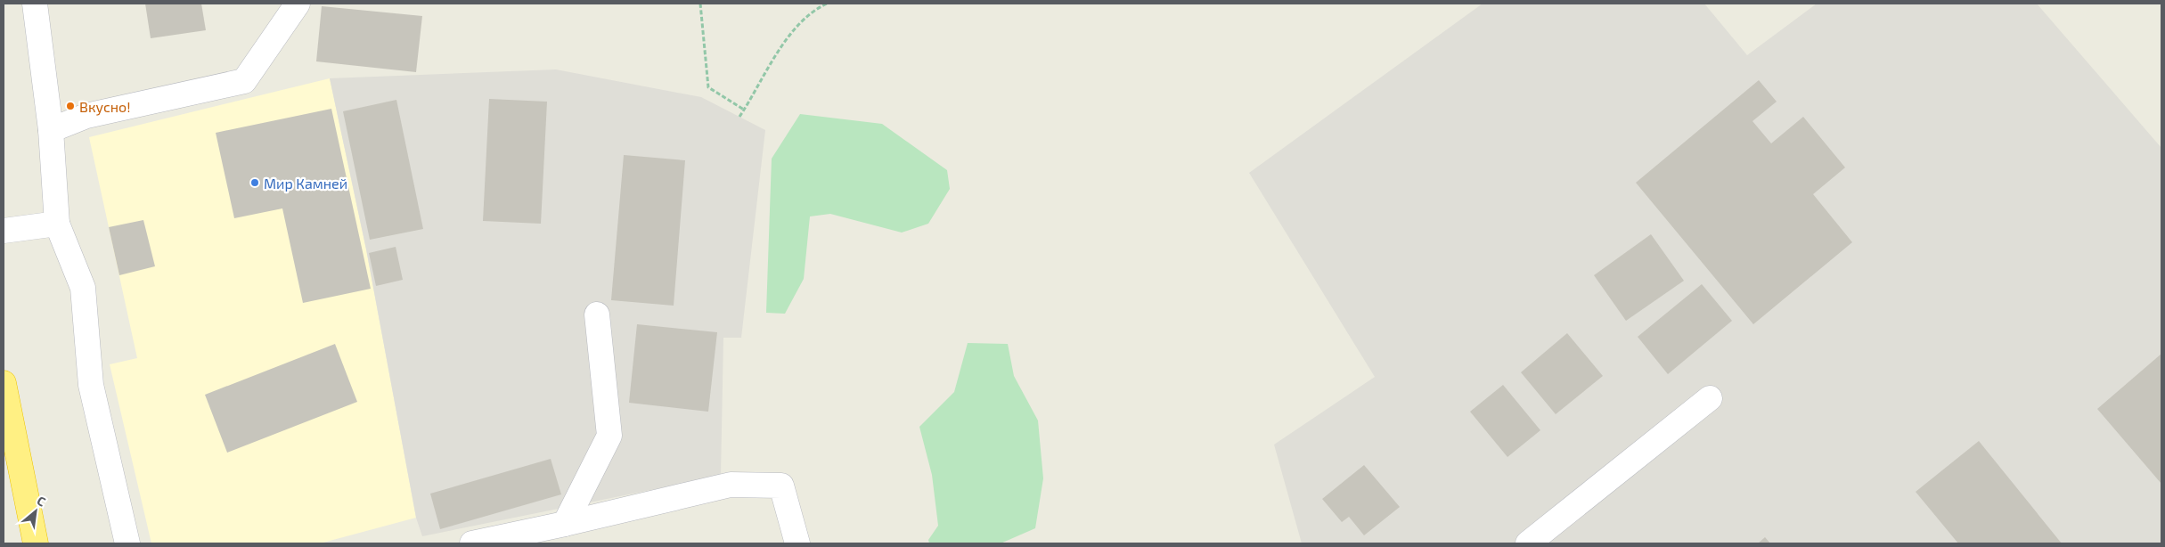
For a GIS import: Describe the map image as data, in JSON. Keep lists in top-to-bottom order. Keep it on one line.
{"places":["Вкусно!","Мир Камней"],"north":"top right"}
